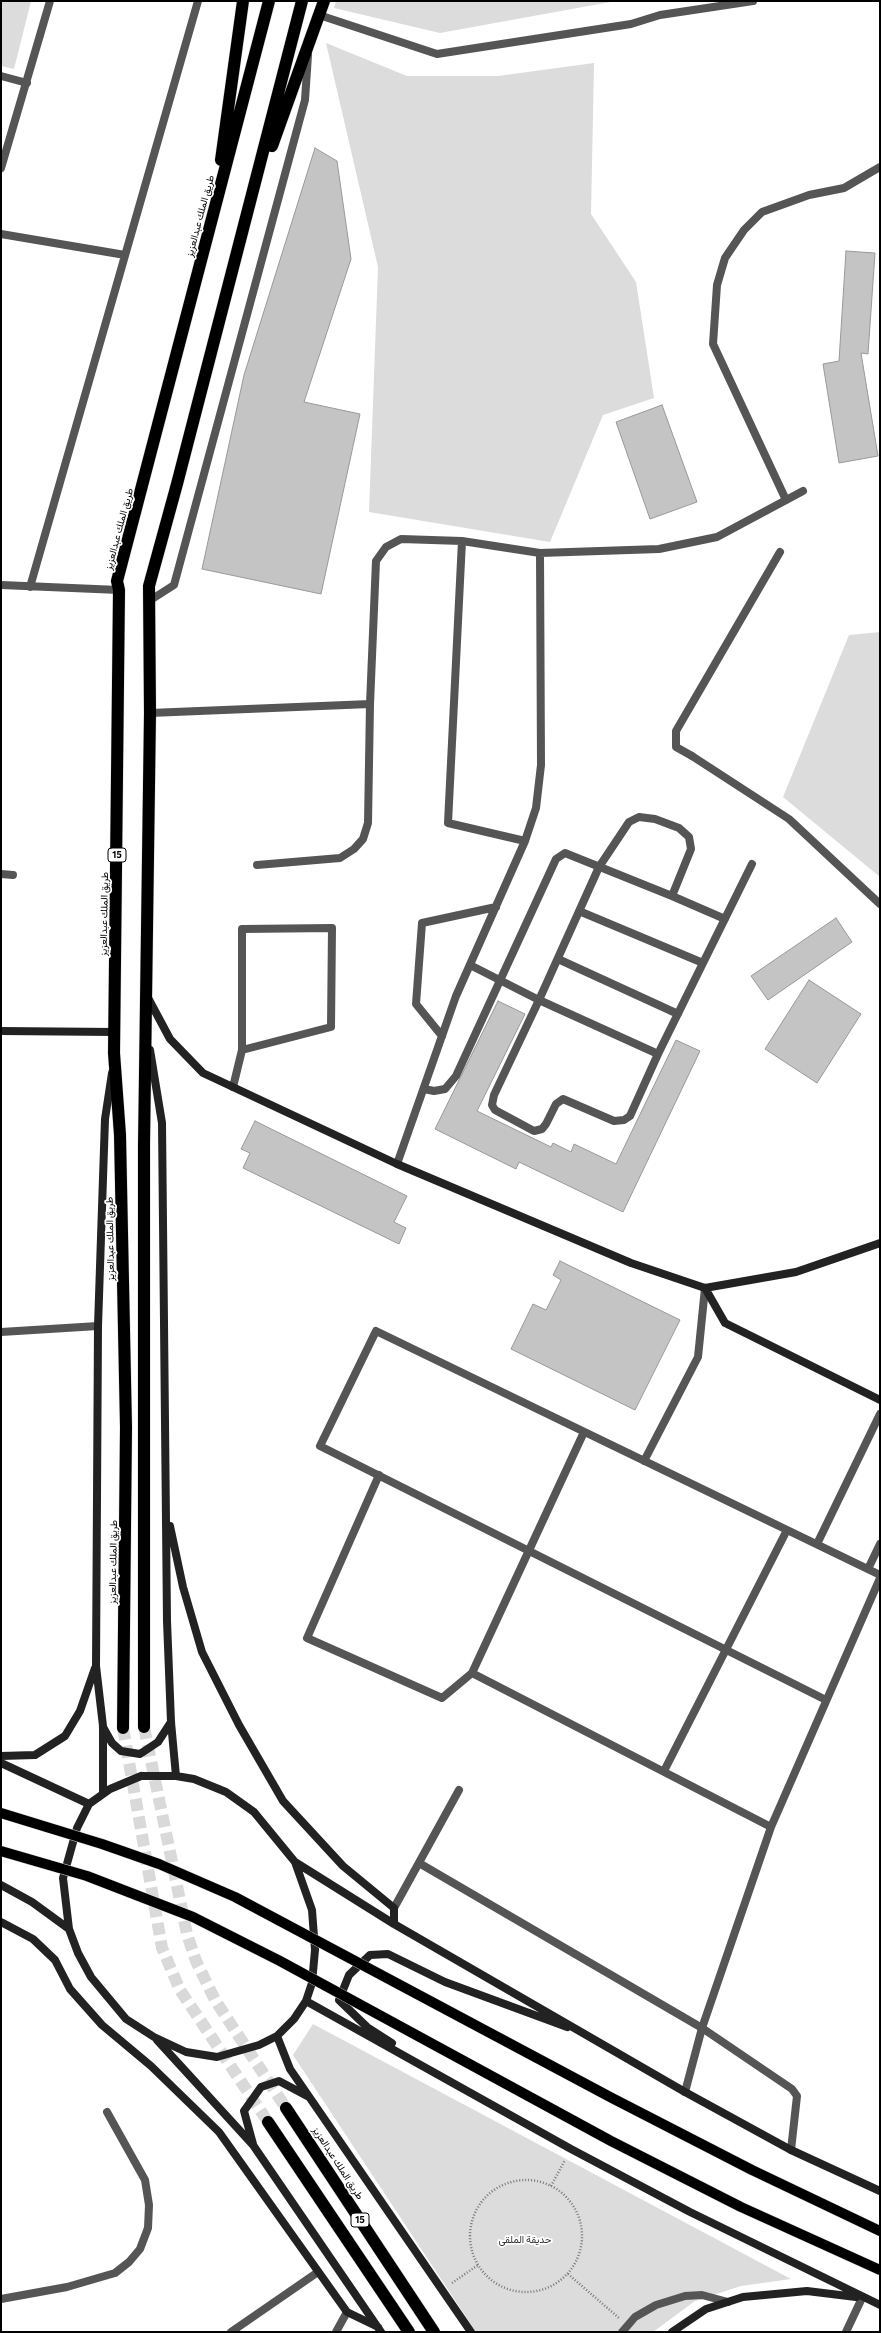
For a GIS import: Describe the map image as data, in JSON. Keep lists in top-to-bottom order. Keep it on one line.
{"streets":{"highway":["طريق الملك عبدالعزيز","15"]},"parks":["حديقة الملقى"]}
